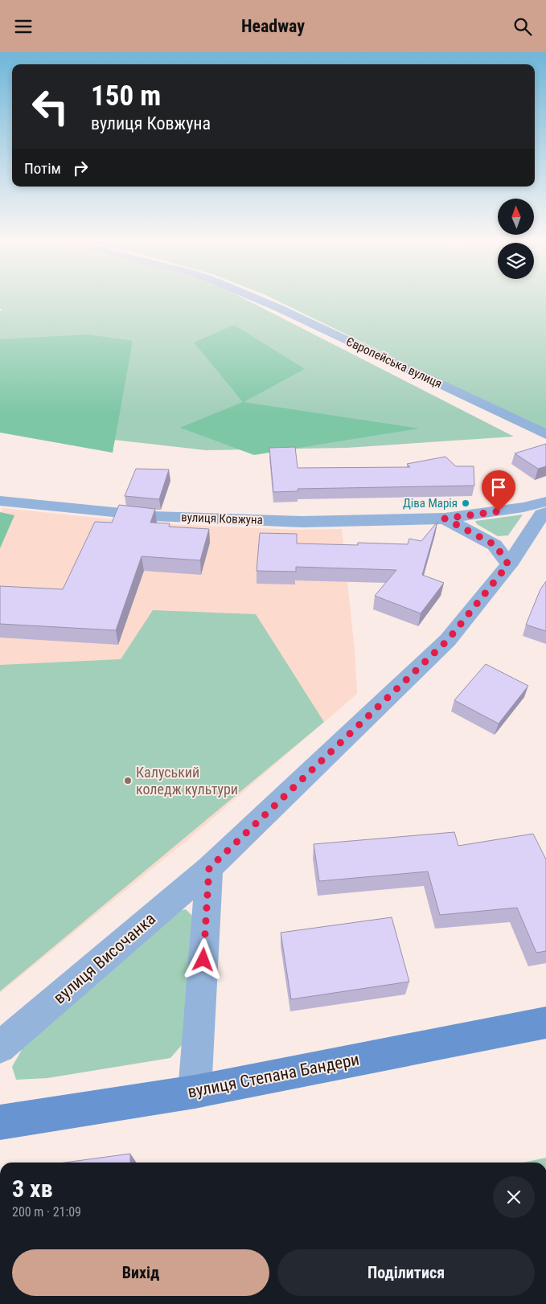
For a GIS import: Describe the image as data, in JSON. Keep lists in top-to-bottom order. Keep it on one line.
{"streets":{"main road":["вулиця Степана Бандери"],"street":["Європейська вулиця","вулиця Ковжуна","вулиця Височанка"]},"crossings":[["вулиця Ковжуна","вулиця Височанка"]],"places":["Діва Марія","Калуський коледж культури"],"north":"top","page":{"header":"Headway","turn":["150 m","вулиця Ковжуна"],"then":"Потім","heading":["3 хв","200 m · 21:09"],"buttons":["Вихід","Поділитися"]}}
